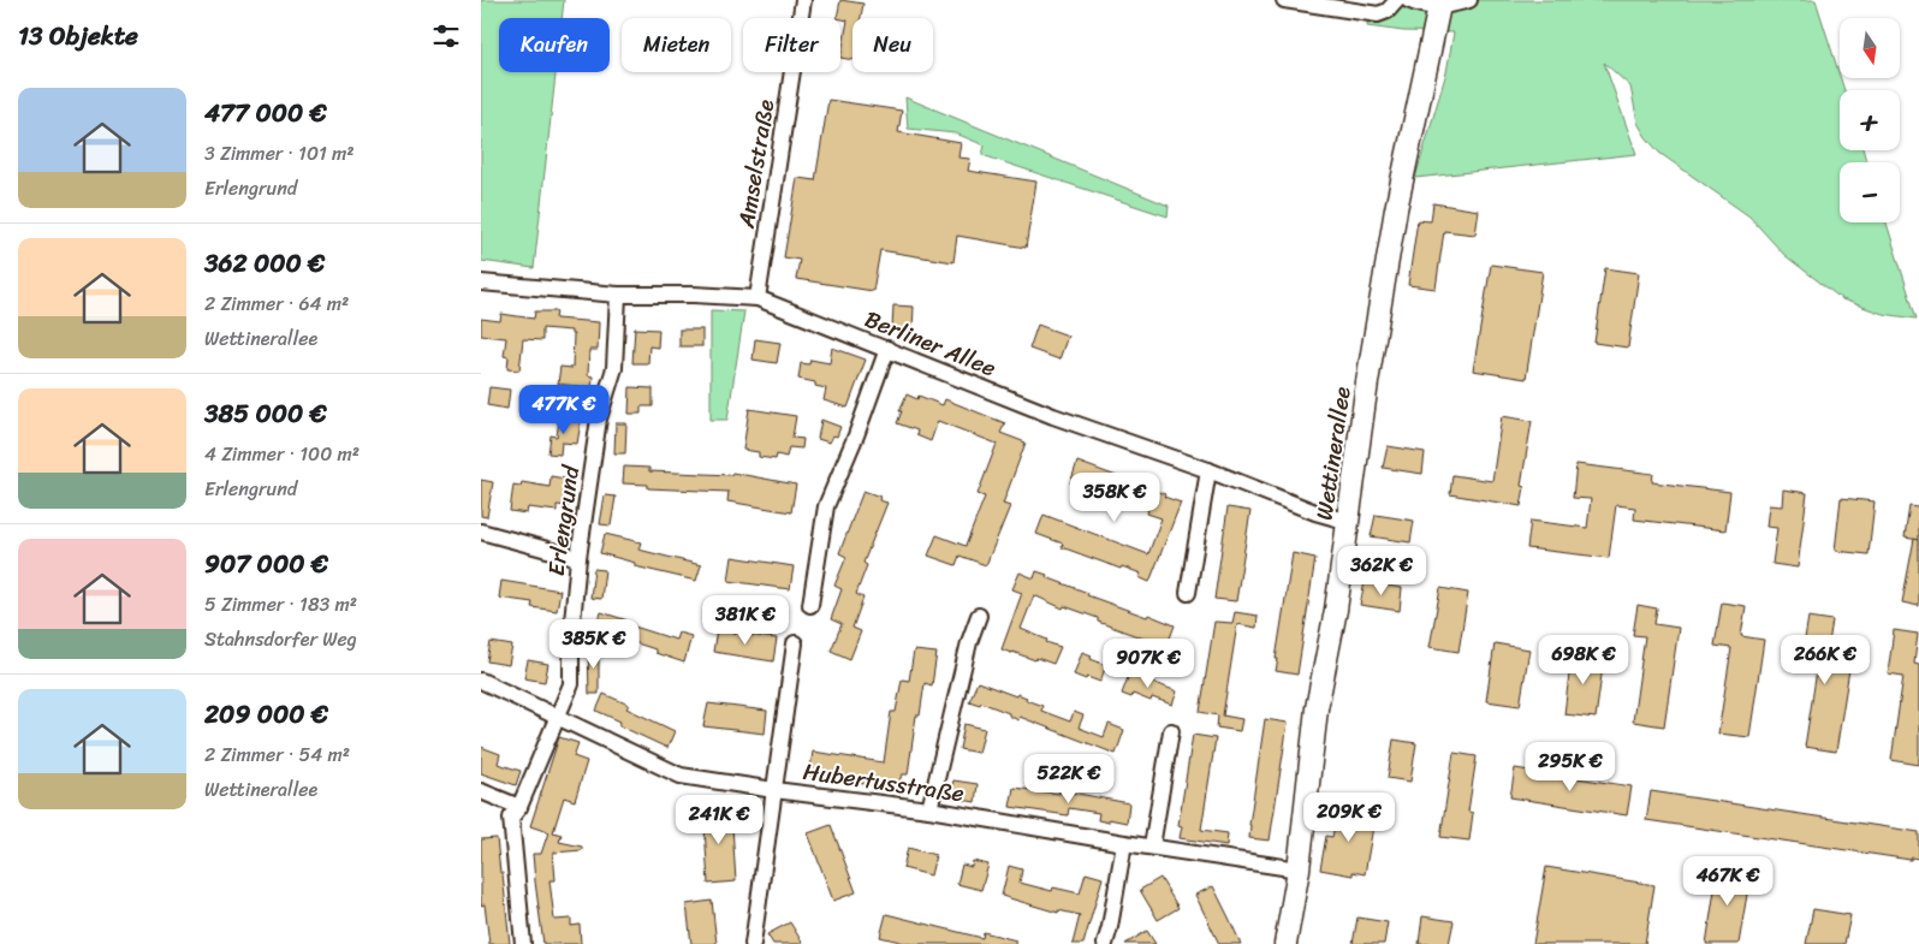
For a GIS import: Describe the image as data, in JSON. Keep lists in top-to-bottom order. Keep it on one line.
{"streets":{"street":["Amselstraße","Berliner Allee","Wettinerallee","Erlengrund","Hubertusstraße"]},"crossings":[["Amselstraße","Berliner Allee"],["Berliner Allee","Wettinerallee"],["Berliner Allee","Erlengrund"],["Wettinerallee","Hubertusstraße"],["Erlengrund","Hubertusstraße"]],"north":"bottom","page":{"heading":"13 Objekte","map_buttons":["+","−"],"chip":["Kaufen","Mieten","Filter","Neu"],"list":[{"name":"477 000 €","note":"3 Zimmer · 101 m² · Erlengrund"},{"name":"362 000 €","note":"2 Zimmer · 64 m² · Wettinerallee"},{"name":"385 000 €","note":"4 Zimmer · 100 m² · Erlengrund"},{"name":"907 000 €","note":"5 Zimmer · 183 m² · Stahnsdorfer Weg"},{"name":"209 000 €","note":"2 Zimmer · 54 m² · Wettinerallee"}],"price":["477K €","358K €","362K €","381K €","385K €","698K €","266K €","907K €","295K €","522K €","209K €","241K €","467K €"]}}
